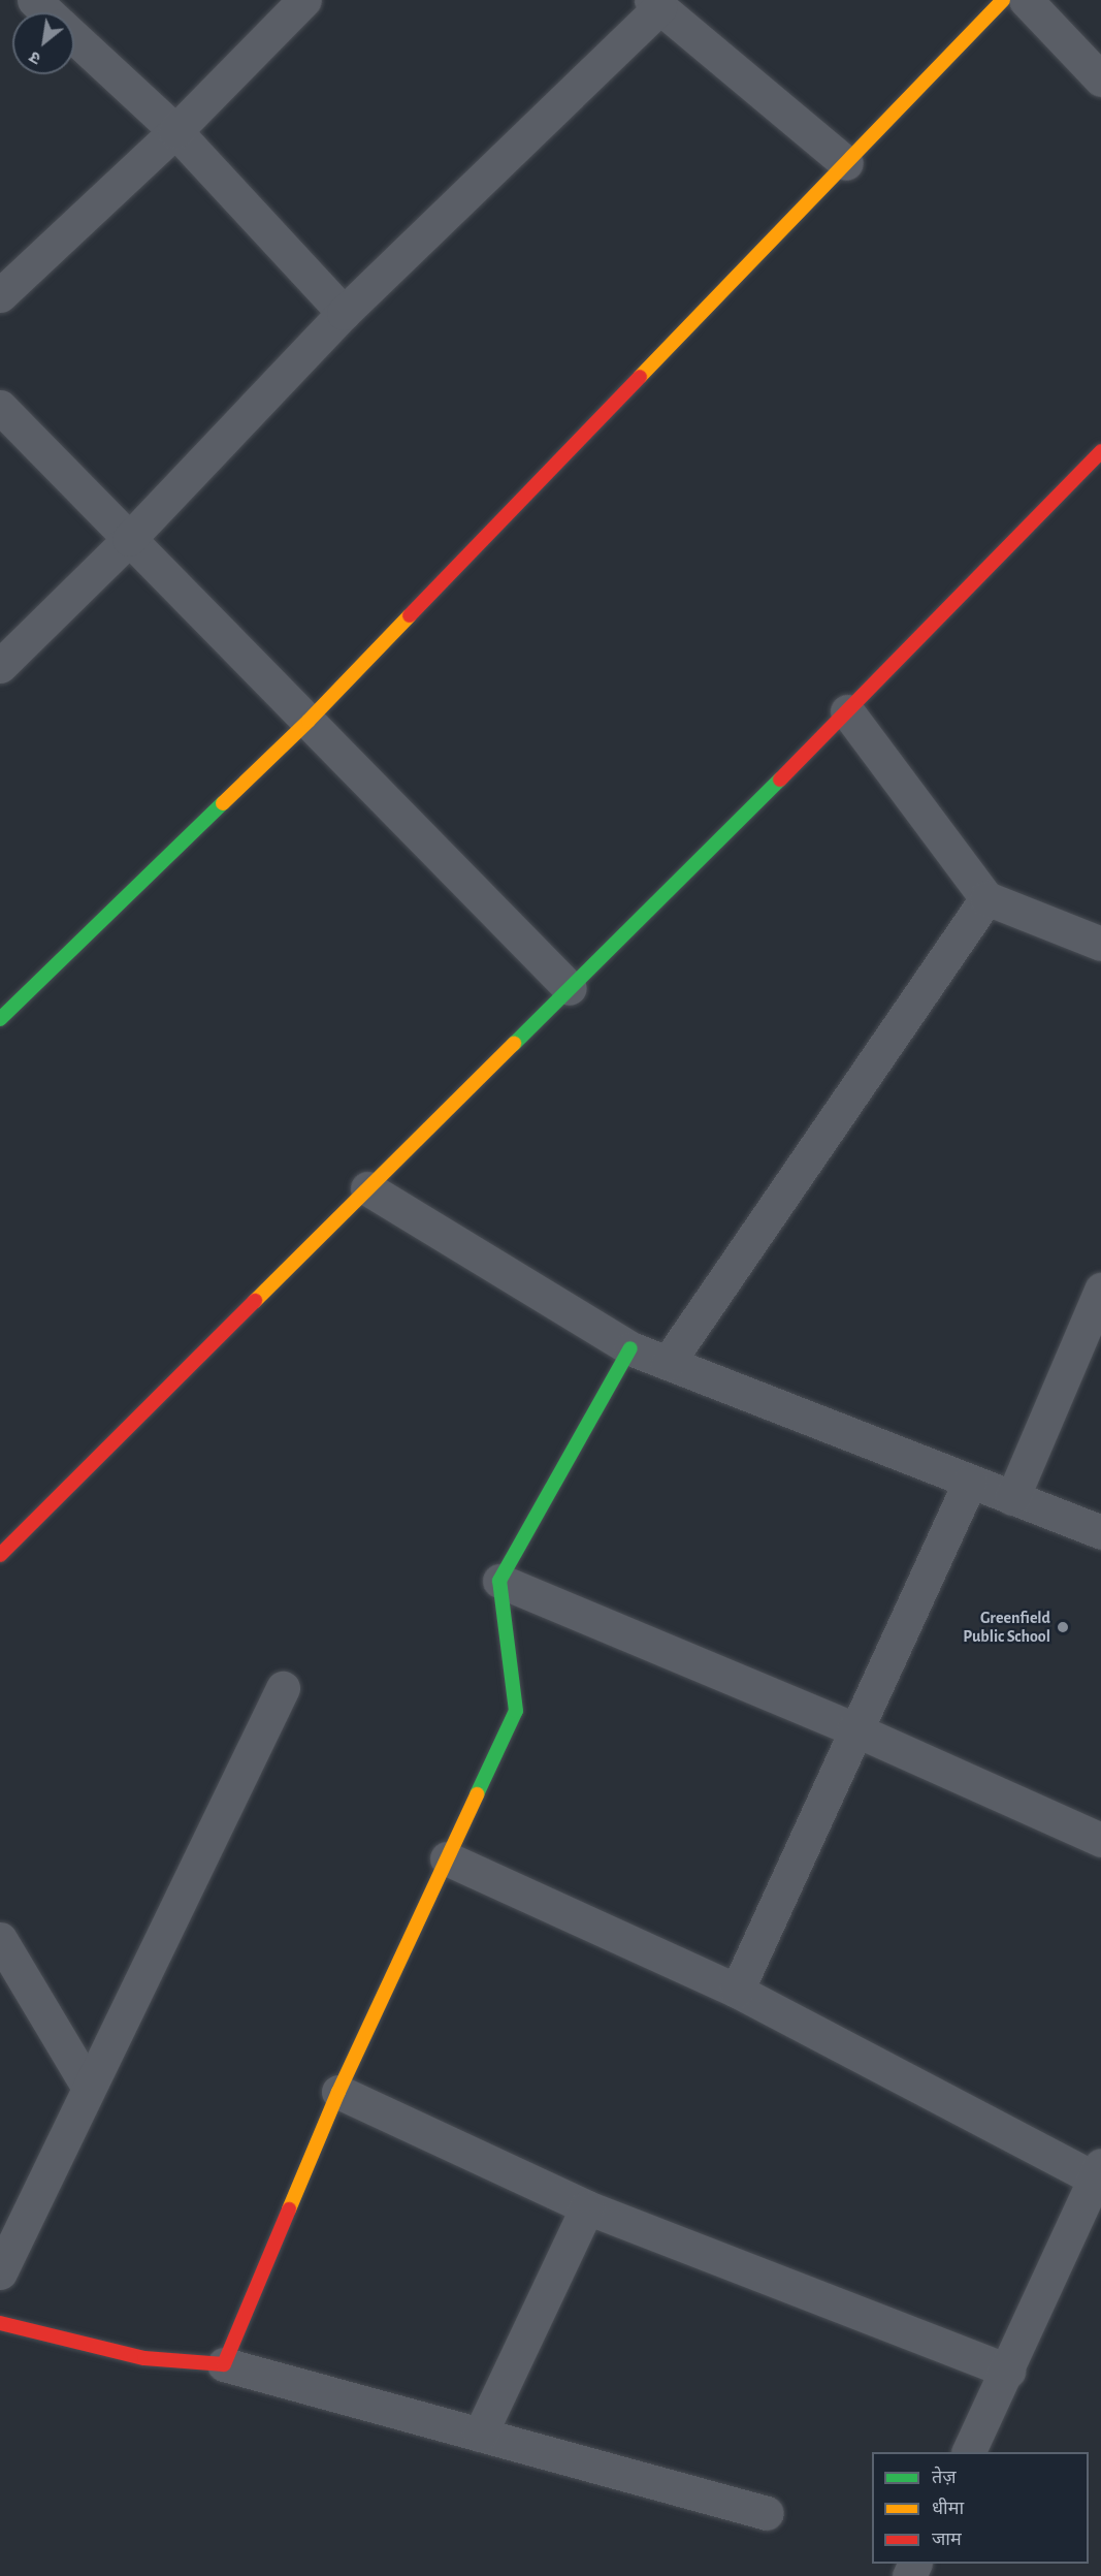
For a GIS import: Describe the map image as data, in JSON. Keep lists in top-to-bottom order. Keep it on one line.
{"places":["Greenfield Public School"],"legend":["तेज़","धीमा","जाम"],"north":"bottom left"}
